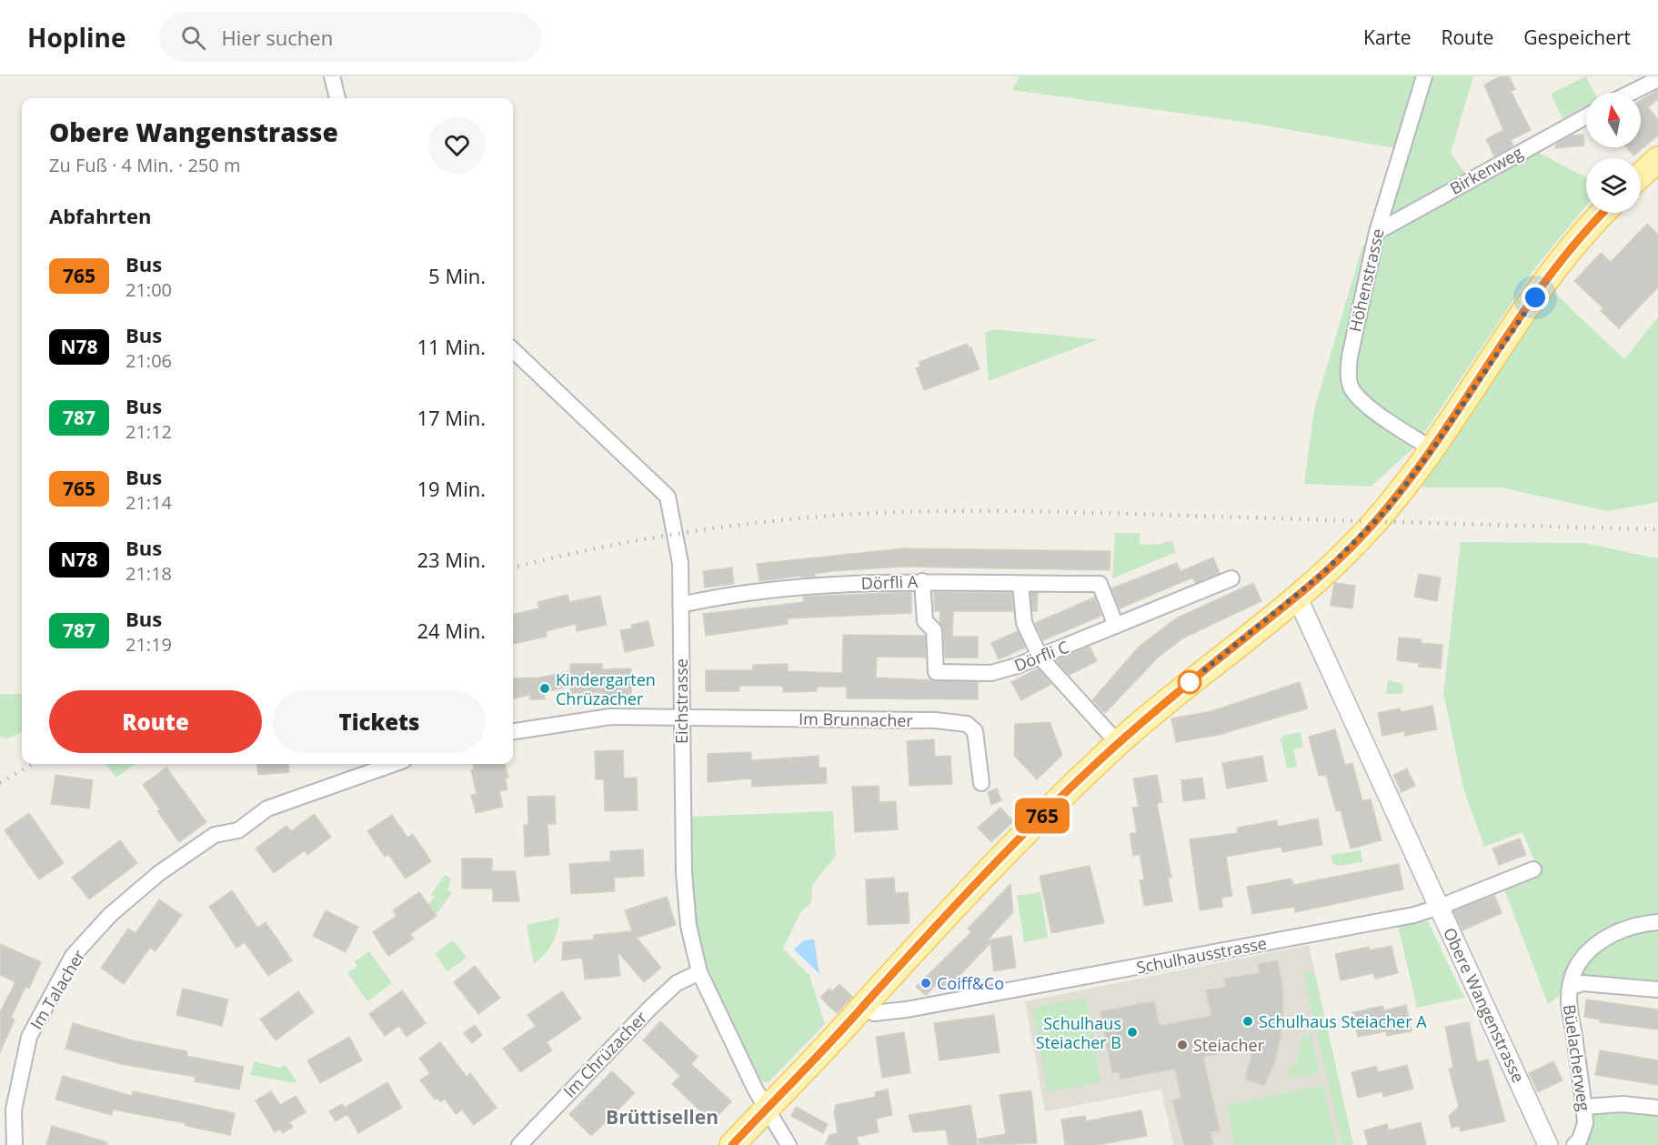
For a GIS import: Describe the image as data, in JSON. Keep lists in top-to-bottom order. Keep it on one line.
{"streets":{"street":["Birkenweg","Höhenstrasse","Dörfli A","Dörfli C","Eichstrasse","Im Brunnacher","Schulhausstrasse","Im Talacher","Obere Wangenstrasse","Im Chrüzacher","Büelacherweg"]},"crossings":[["Birkenweg","Höhenstrasse"],["Dörfli A","Dörfli C"],["Dörfli A","Eichstrasse"],["Eichstrasse","Im Brunnacher"],["Eichstrasse","Im Chrüzacher"],["Schulhausstrasse","Obere Wangenstrasse"]],"districts":["Brüttisellen"],"places":["Kindergarten Chrüzacher","Coiff&Co","Schulhaus Steiacher A","Schulhaus Steiacher B","Steiacher"],"lines":["bus line 765"],"north":"top","page":{"header":"Hopline","search":"Hier suchen","nav":["Karte","Route","Gespeichert"],"on_map":"765","heading":[["Obere Wangenstrasse","Zu Fuß · 4 Min. · 250 m"],"Abfahrten"],"list":[{"mark":"765","name":"Bus","note":"21:00","value":"5 Min."},{"mark":"N78","name":"Bus","note":"21:06","value":"11 Min."},{"mark":"787","name":"Bus","note":"21:12","value":"17 Min."},{"mark":"765","name":"Bus","note":"21:14","value":"19 Min."},{"mark":"N78","name":"Bus","note":"21:18","value":"23 Min."},{"mark":"787","name":"Bus","note":"21:19","value":"24 Min."}],"buttons":["Route","Tickets"]}}
